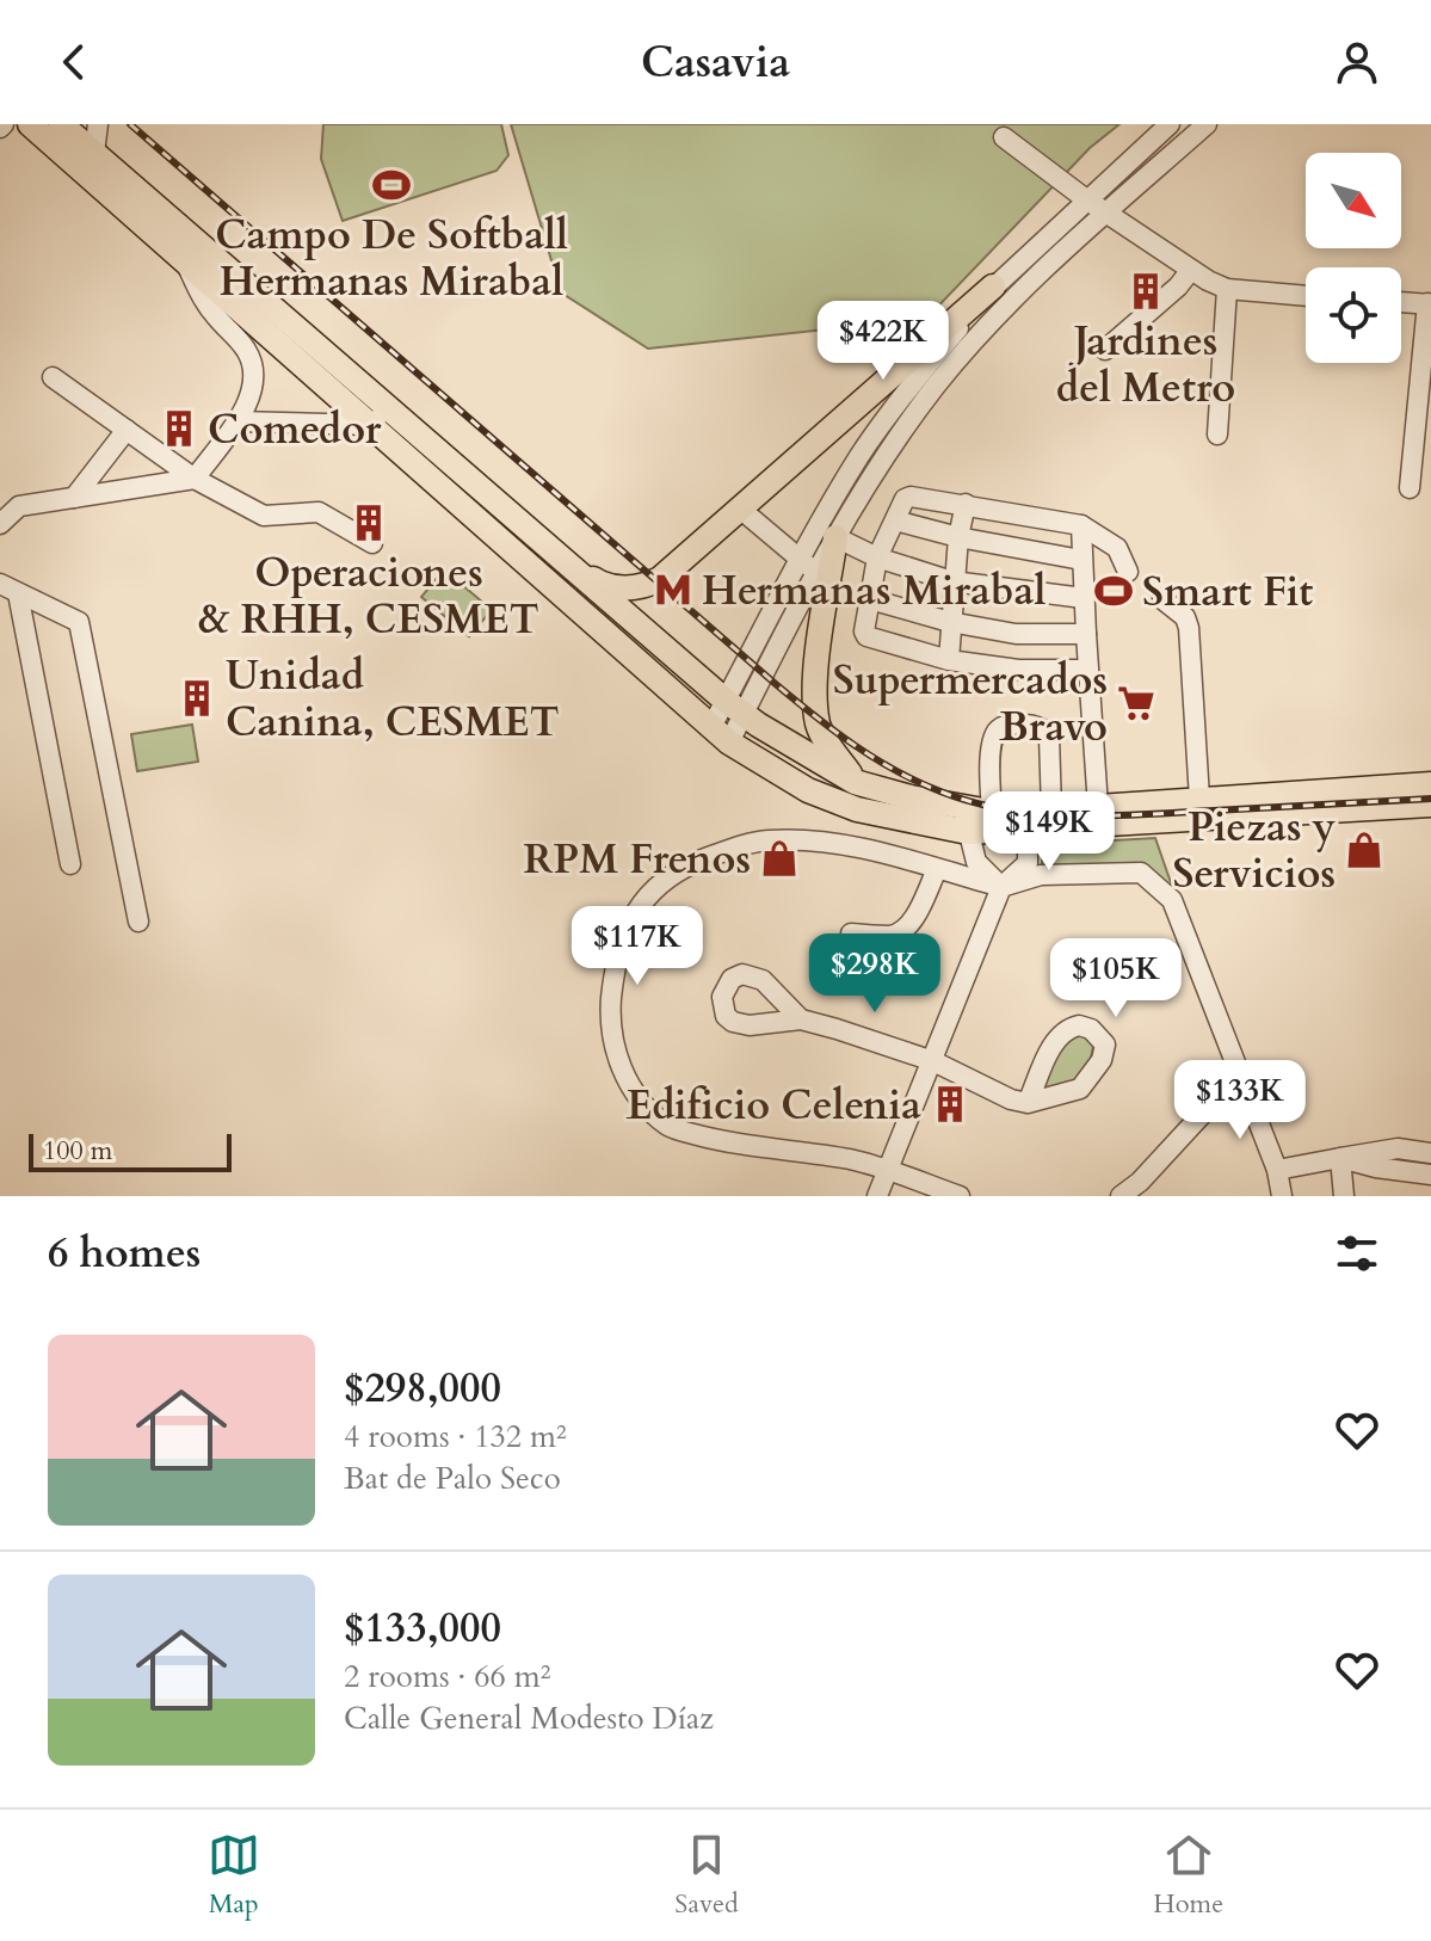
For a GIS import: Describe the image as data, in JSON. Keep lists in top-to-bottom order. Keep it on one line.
{"places":{"sports":["Campo De Softball Hermanas Mirabal","Smart Fit"],"building":["Jardines del Metro","Comedor","Operaciones & RHH, CESMET","Unidad Canina, CESMET","Edificio Celenia"],"metro station":["Hermanas Mirabal"],"supermarket":["Supermercados Bravo"],"shop":["Piezas y Servicios","RPM Frenos"]},"scale_bar":"100 m","north":"bottom right","page":{"header":"Casavia","price":["$422K","$149K","$117K","$298K","$105K","$133K"],"scale":"100 m","heading":"6 homes","list":[{"name":"$298,000","note":"4 rooms · 132 m² · Bat de Palo Seco"},{"name":"$133,000","note":"2 rooms · 66 m² · Calle General Modesto Díaz"}],"tabs":["Map","Saved","Home"]}}
